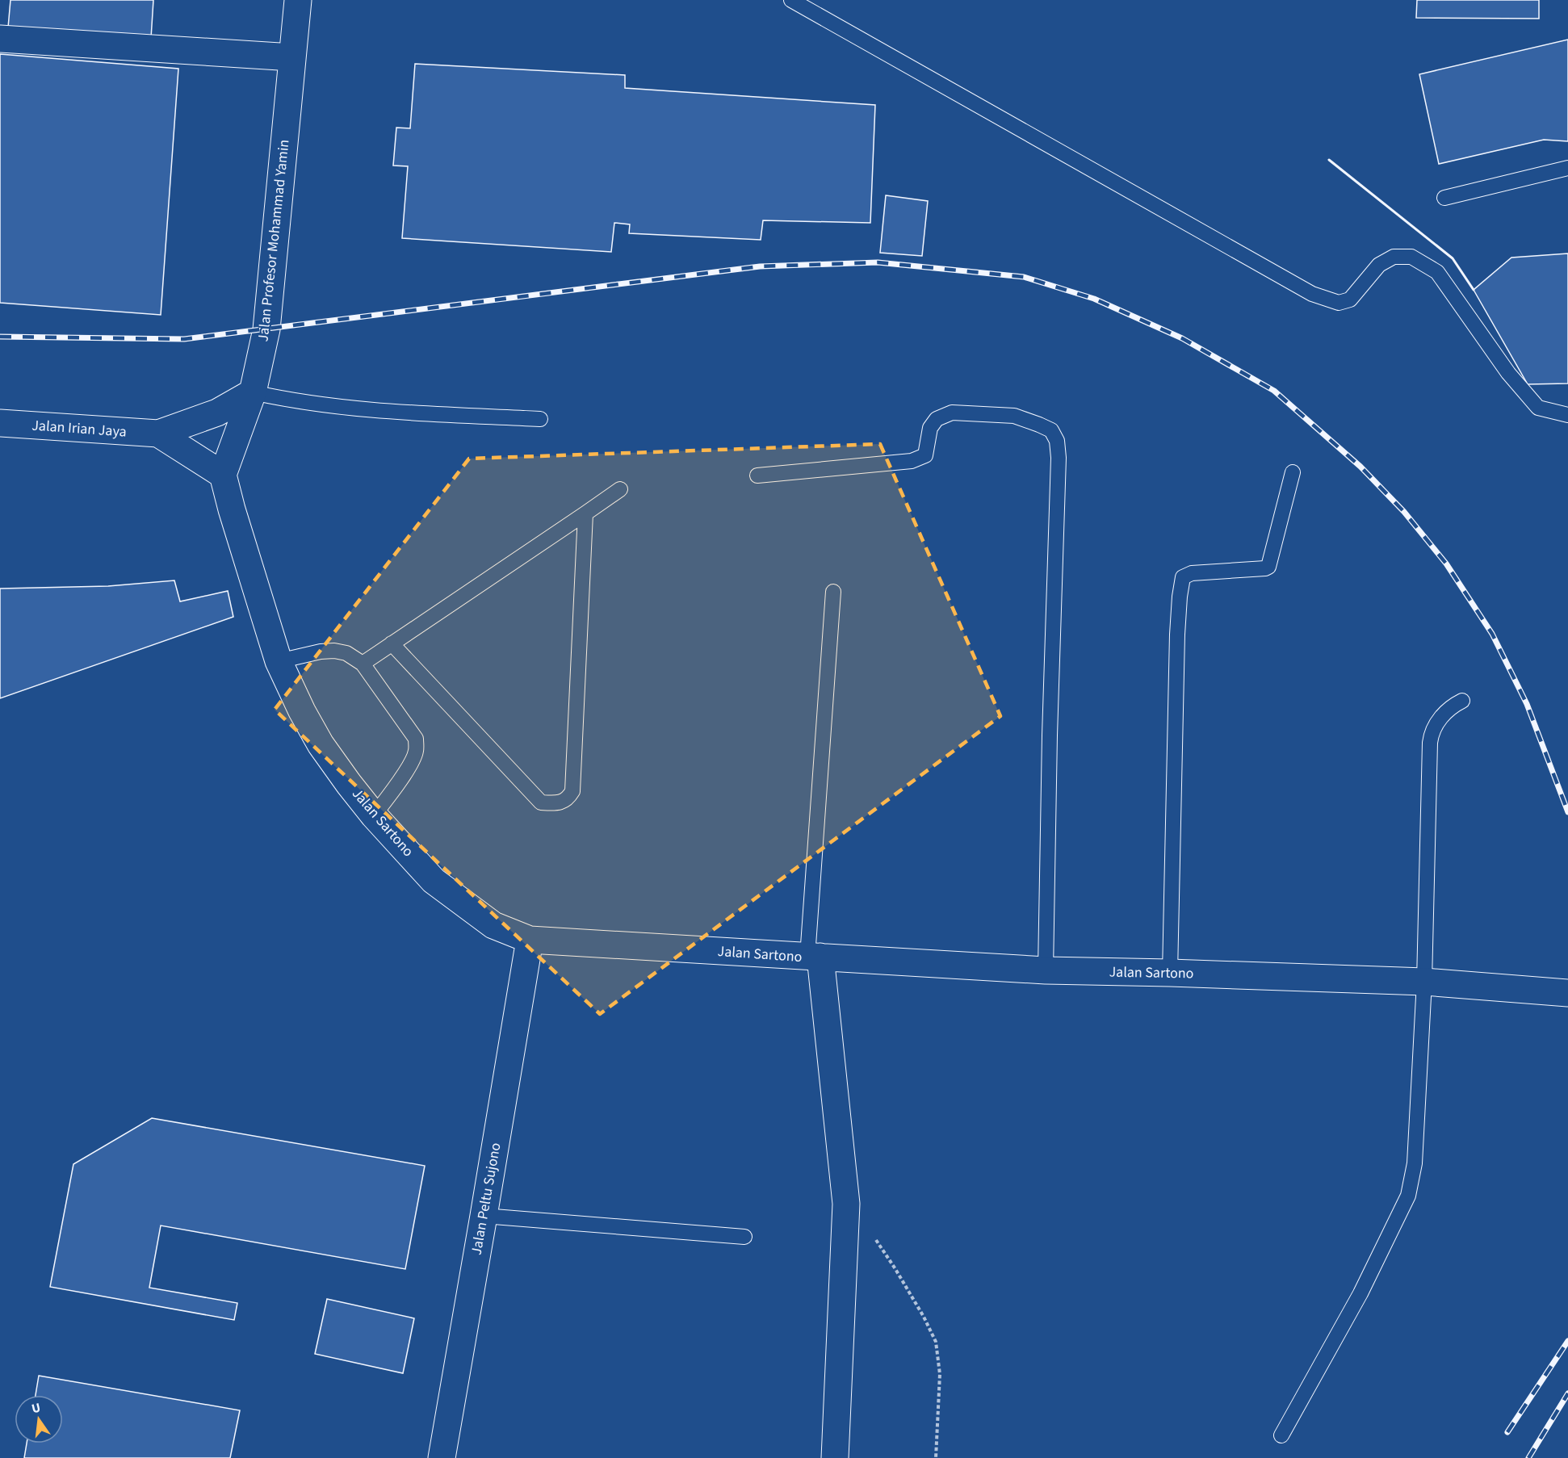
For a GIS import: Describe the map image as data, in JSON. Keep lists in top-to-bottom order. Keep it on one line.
{"streets":{"street":["Jalan Profesor Mohammad Yamin","Jalan Irian Jaya","Jalan Sartono","Jalan Peltu Sujono"]},"crossings":[["Jalan Profesor Mohammad Yamin","Jalan Irian Jaya"],["Jalan Profesor Mohammad Yamin","Jalan Sartono"],["Jalan Irian Jaya","Jalan Sartono"],["Jalan Sartono","Jalan Peltu Sujono"]],"north":"top"}
